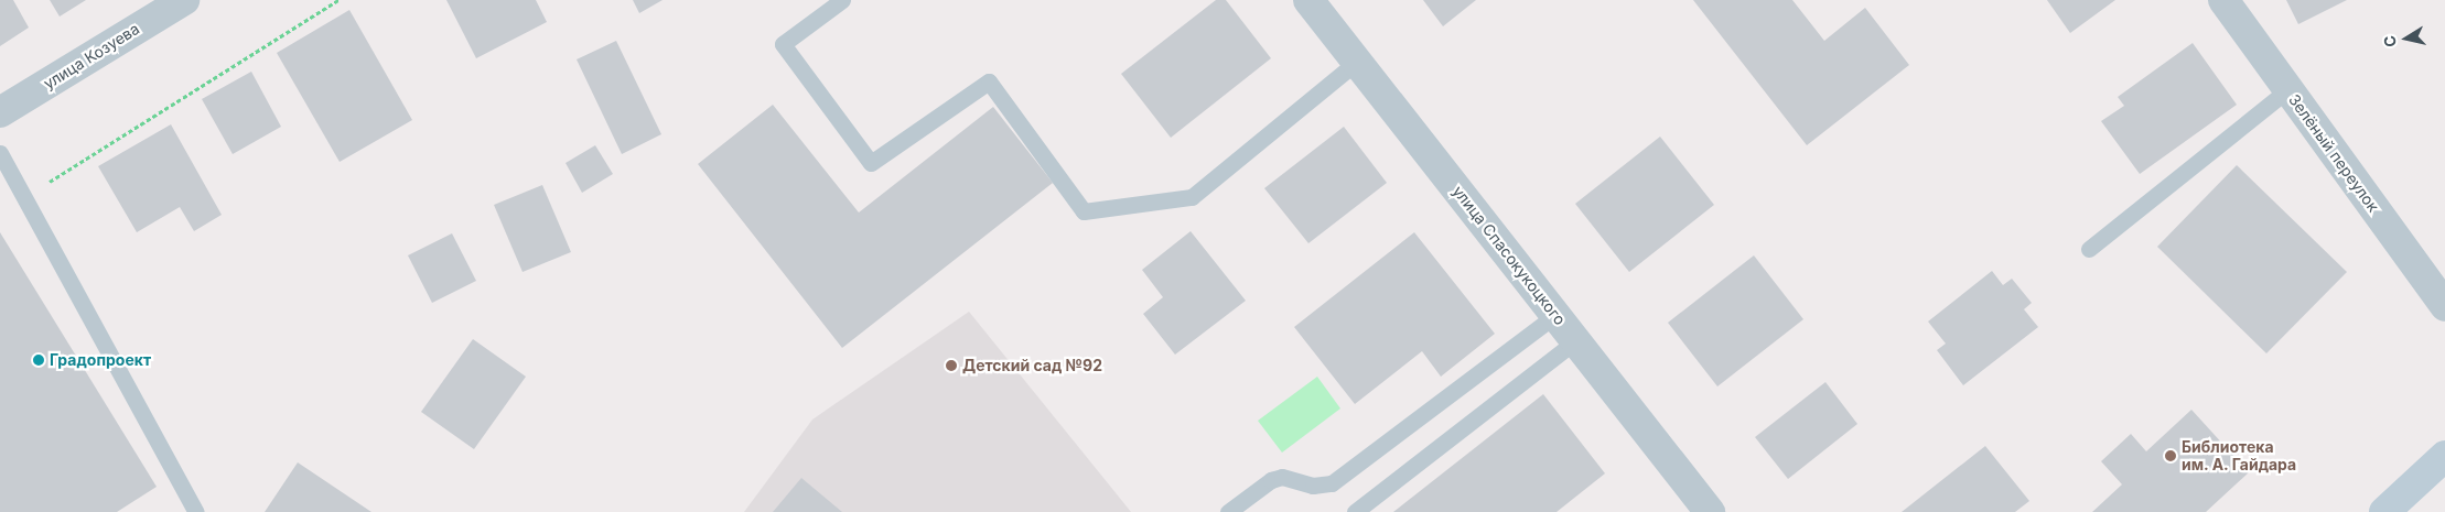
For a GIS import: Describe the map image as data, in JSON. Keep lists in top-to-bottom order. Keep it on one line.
{"streets":{"street":["улица Козуева","Зелёный переулок","улица Спасокукоцкого"]},"places":["Градопроект","Детский сад №92","Библиотека им. А. Гайдара"],"north":"left"}
